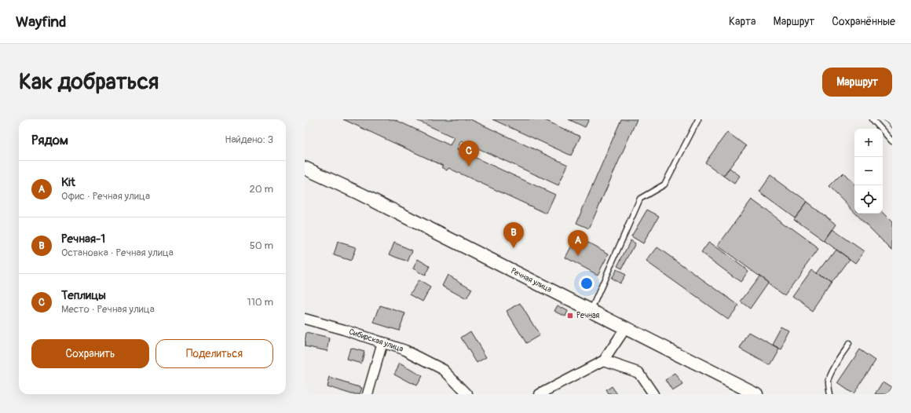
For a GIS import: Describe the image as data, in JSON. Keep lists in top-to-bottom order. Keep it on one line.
{"streets":{"main road":["Речная улица"],"street":["Сибирская улица"]},"places":{"transit":["Речная"]},"page":{"header":"Wayfind","nav":["Карта","Маршрут","Сохранённые"],"buttons":["Маршрут",["Сохранить","Поделиться"]],"title":"Как добраться","heading":["Рядом","Найдено: 3"],"map_buttons":["+","−"],"pins":["C","B","A"],"list":[{"mark":"A","name":"Kit","note":"Офис · Речная улица","value":"20 m"},{"mark":"B","name":"Речная-1","note":"Остановка · Речная улица","value":"50 m"},{"mark":"C","name":"Теплицы","note":"Место · Речная улица","value":"110 m"}]}}
